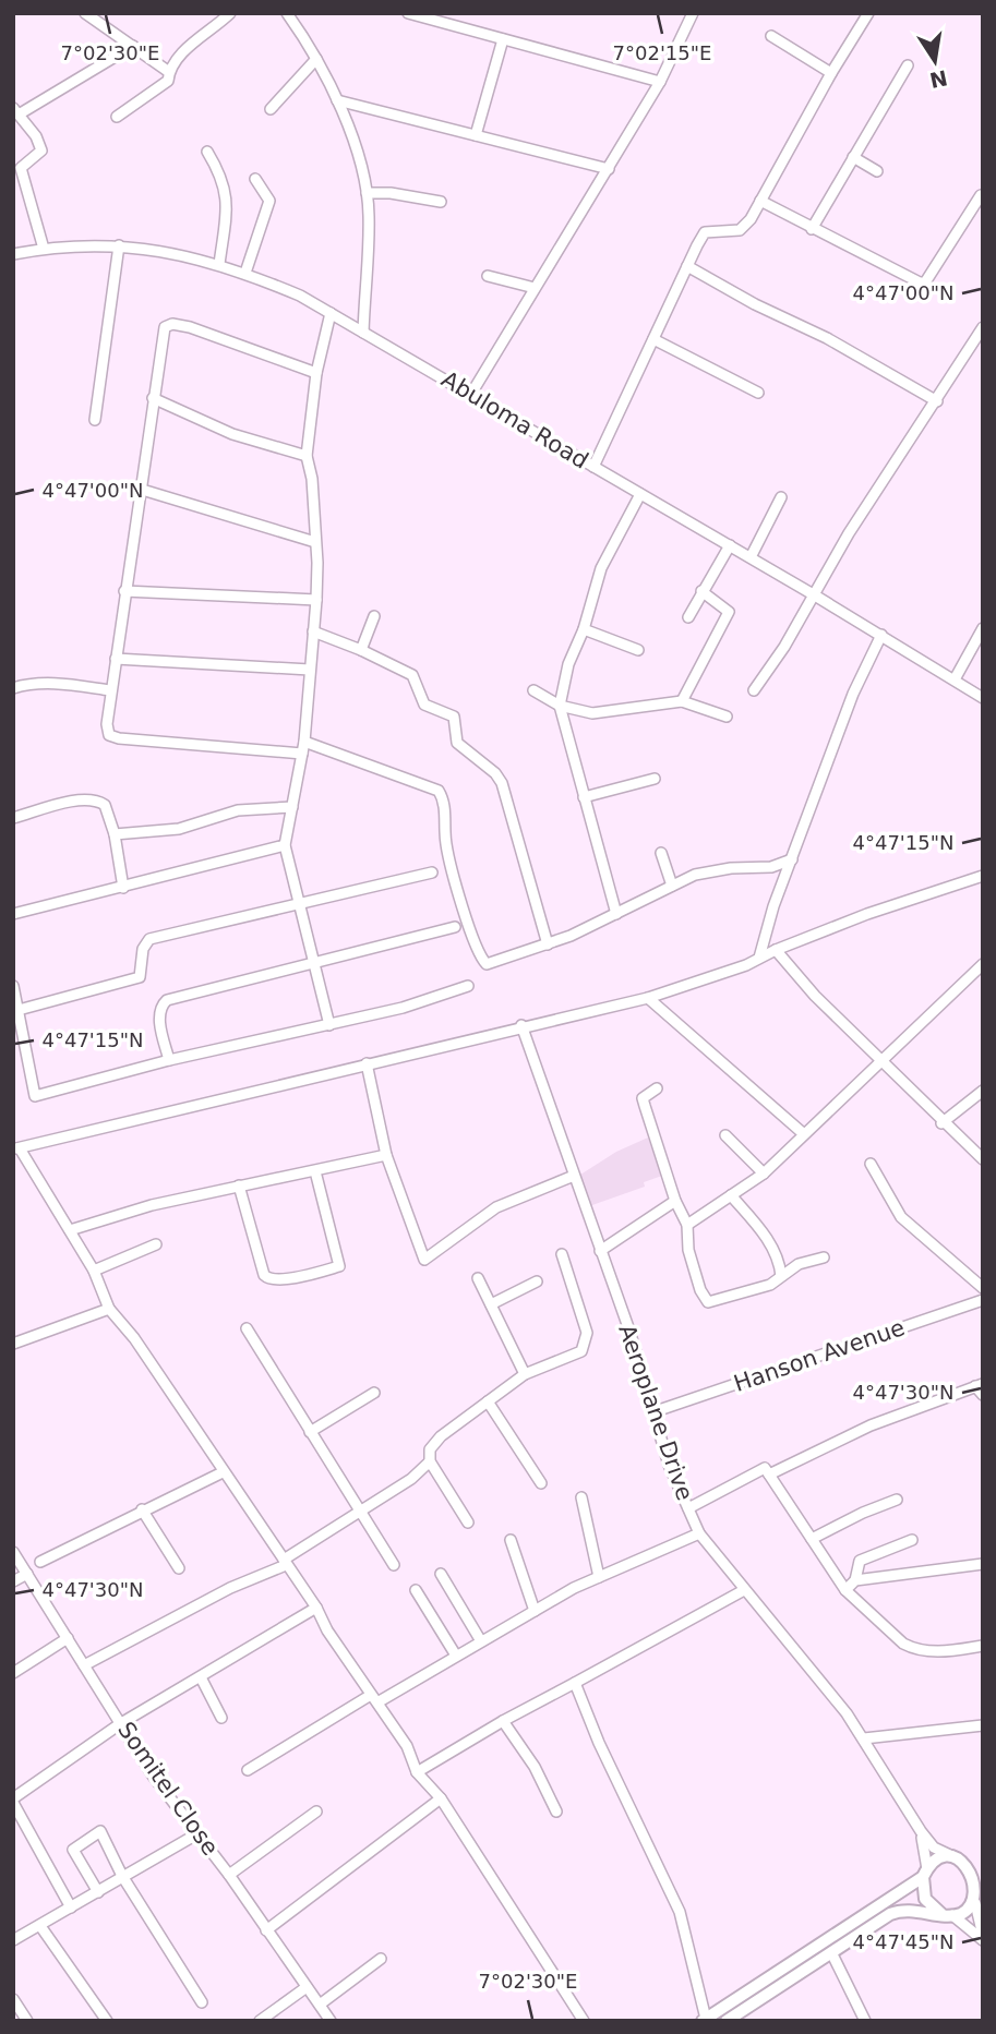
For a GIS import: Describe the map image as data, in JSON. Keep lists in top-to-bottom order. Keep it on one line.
{"streets":{"street":["Abuloma Road","Hanson Avenue","Aeroplane Drive","Somitel Close"]},"crossings":[["Hanson Avenue","Aeroplane Drive"]],"north":"bottom","coordinates":["7°02'30\"E","7°02'15\"E","4°47'00\"N","4°47'15\"N","4°47'30\"N","4°47'45\"N"]}
